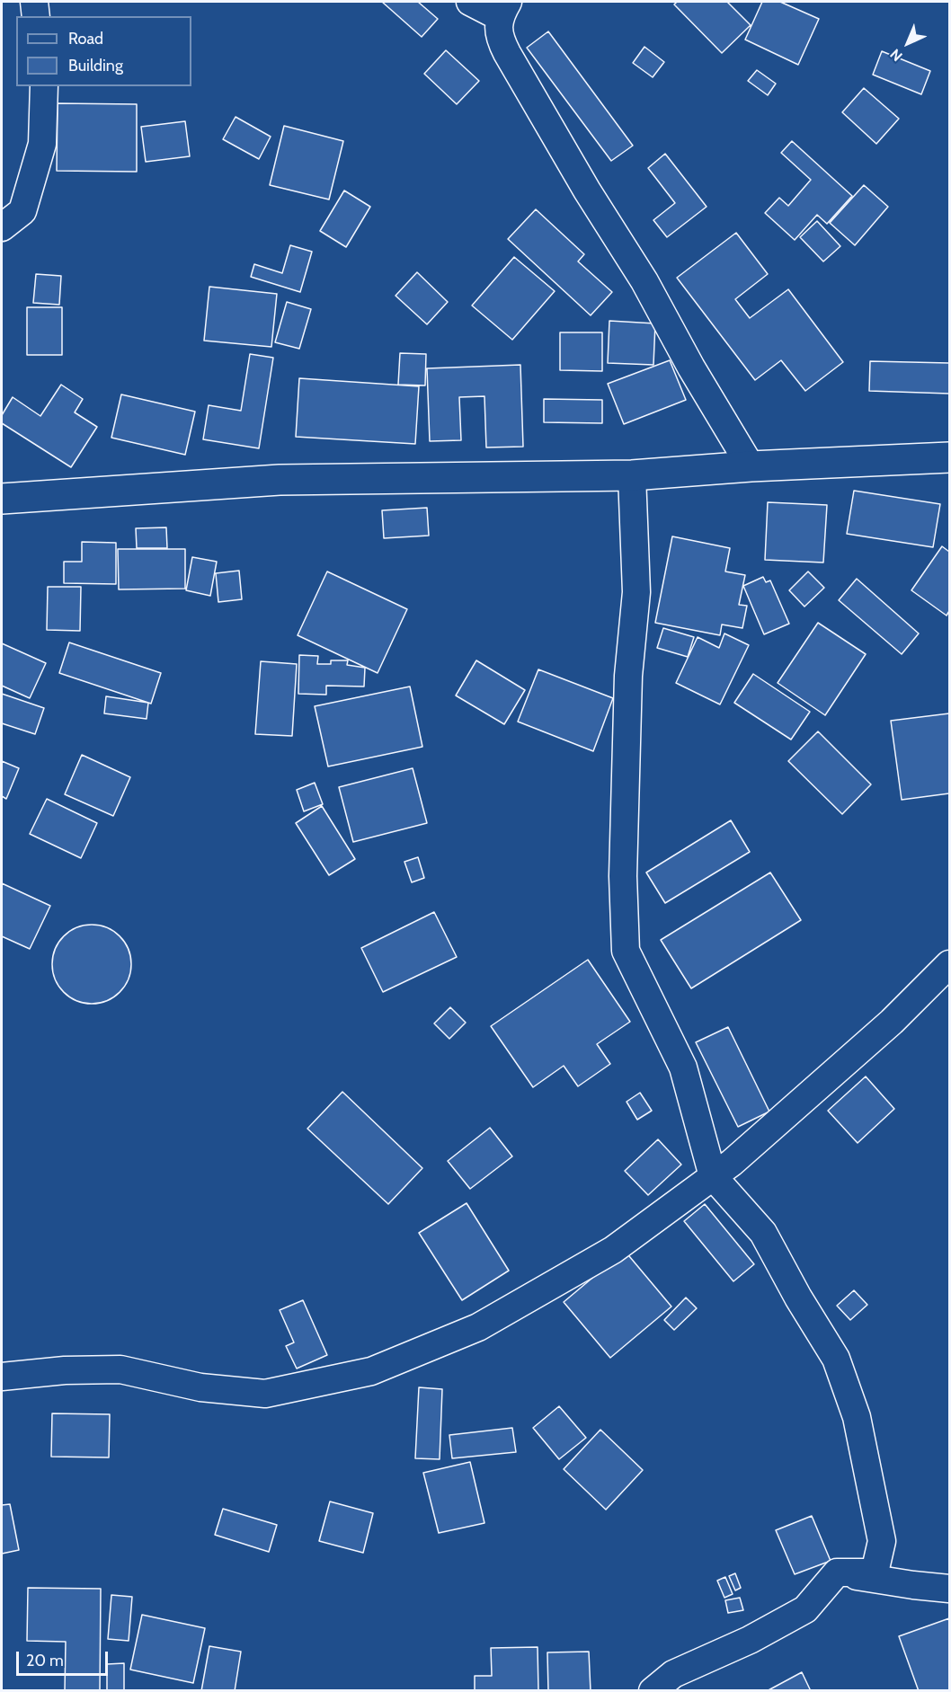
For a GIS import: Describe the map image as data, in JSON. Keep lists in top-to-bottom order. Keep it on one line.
{"legend":["Road","Building"],"scale_bar":"20 m","north":"bottom left"}
